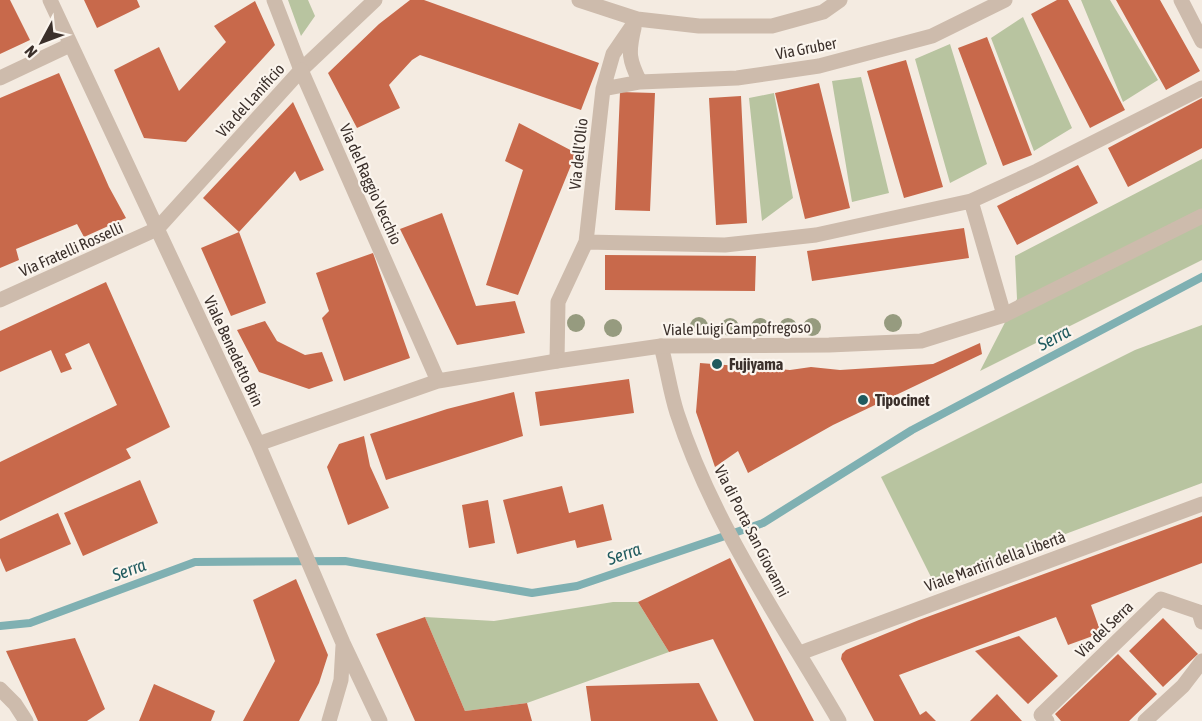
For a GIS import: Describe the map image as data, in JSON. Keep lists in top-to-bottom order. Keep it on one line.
{"streets":{"street":["Via Gruber","Via del Lanificio","Via dell'Olio","Via del Raggio Vecchio","Via Fratelli Rosselli","Viale Luigi Campofregoso","Viale Benedetto Brin","Via di Porta San Giovanni","Viale Martiri della Libertà","Via del Serra"]},"crossings":[["Via Gruber","Via dell'Olio"],["Via del Lanificio","Via del Raggio Vecchio"],["Via del Lanificio","Via Fratelli Rosselli"],["Via del Lanificio","Viale Benedetto Brin"],["Via dell'Olio","Viale Luigi Campofregoso"],["Via del Raggio Vecchio","Viale Luigi Campofregoso"],["Via Fratelli Rosselli","Viale Benedetto Brin"],["Viale Luigi Campofregoso","Viale Benedetto Brin"],["Viale Luigi Campofregoso","Via di Porta San Giovanni"],["Via di Porta San Giovanni","Viale Martiri della Libertà"]],"water":["Serra"],"places":["Fujiyama","Tipocinet"],"north":"bottom left"}
